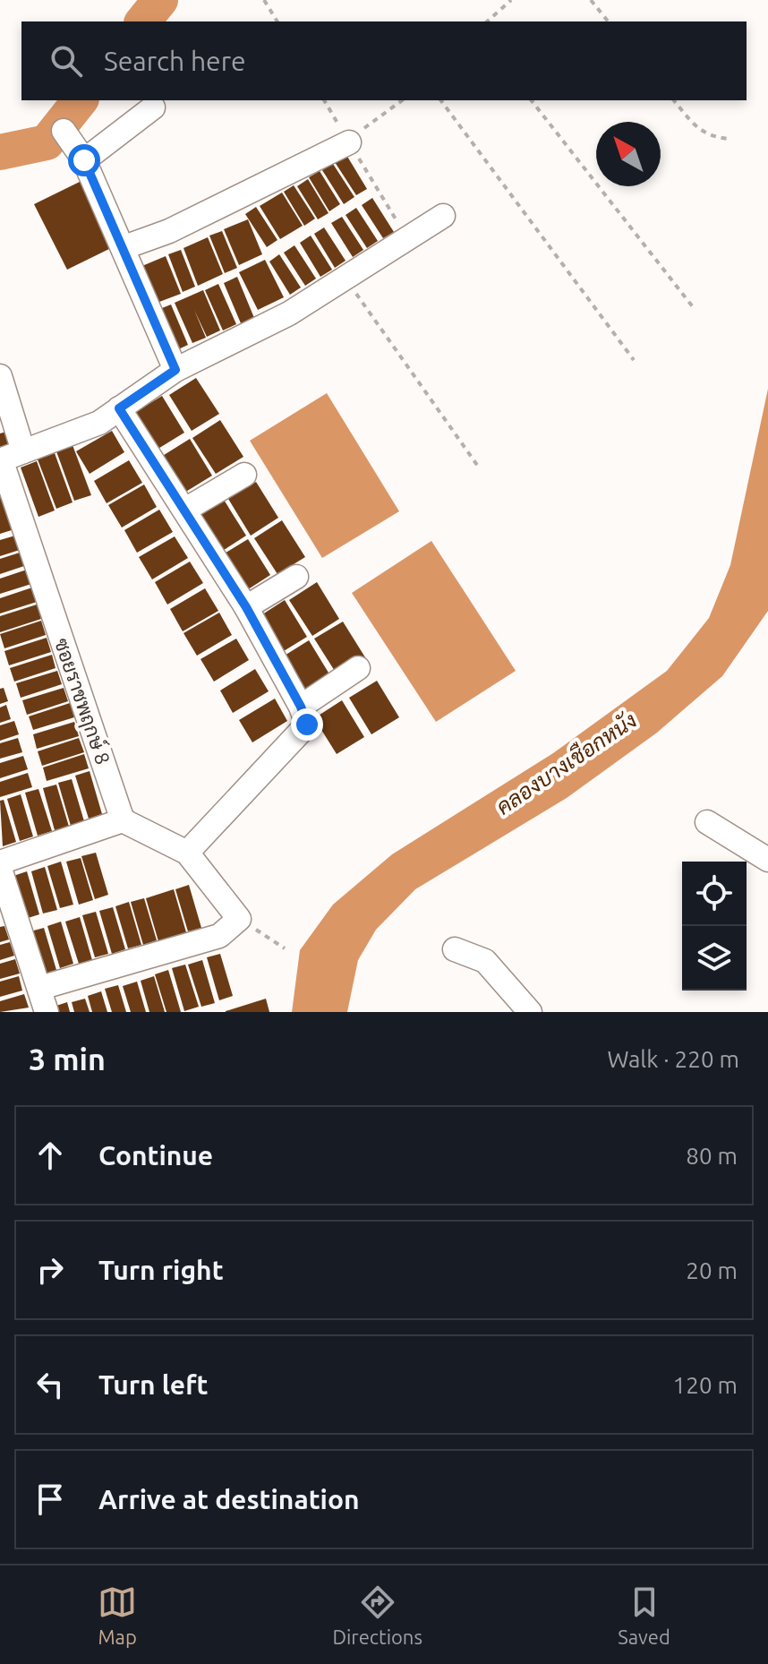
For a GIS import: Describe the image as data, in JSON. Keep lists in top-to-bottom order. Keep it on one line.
{"streets":{"street":["ซอยราชพฤกษ์ 8"]},"water":["คลองบางเชือกหนัง"],"north":"top left","page":{"search":"Search here","heading":["3 min","Walk · 220 m"],"list":[["Continue","80 m"],["Turn right","20 m"],["Turn left","120 m"],"Arrive at destination"],"nav":["Map","Directions","Saved"]}}
